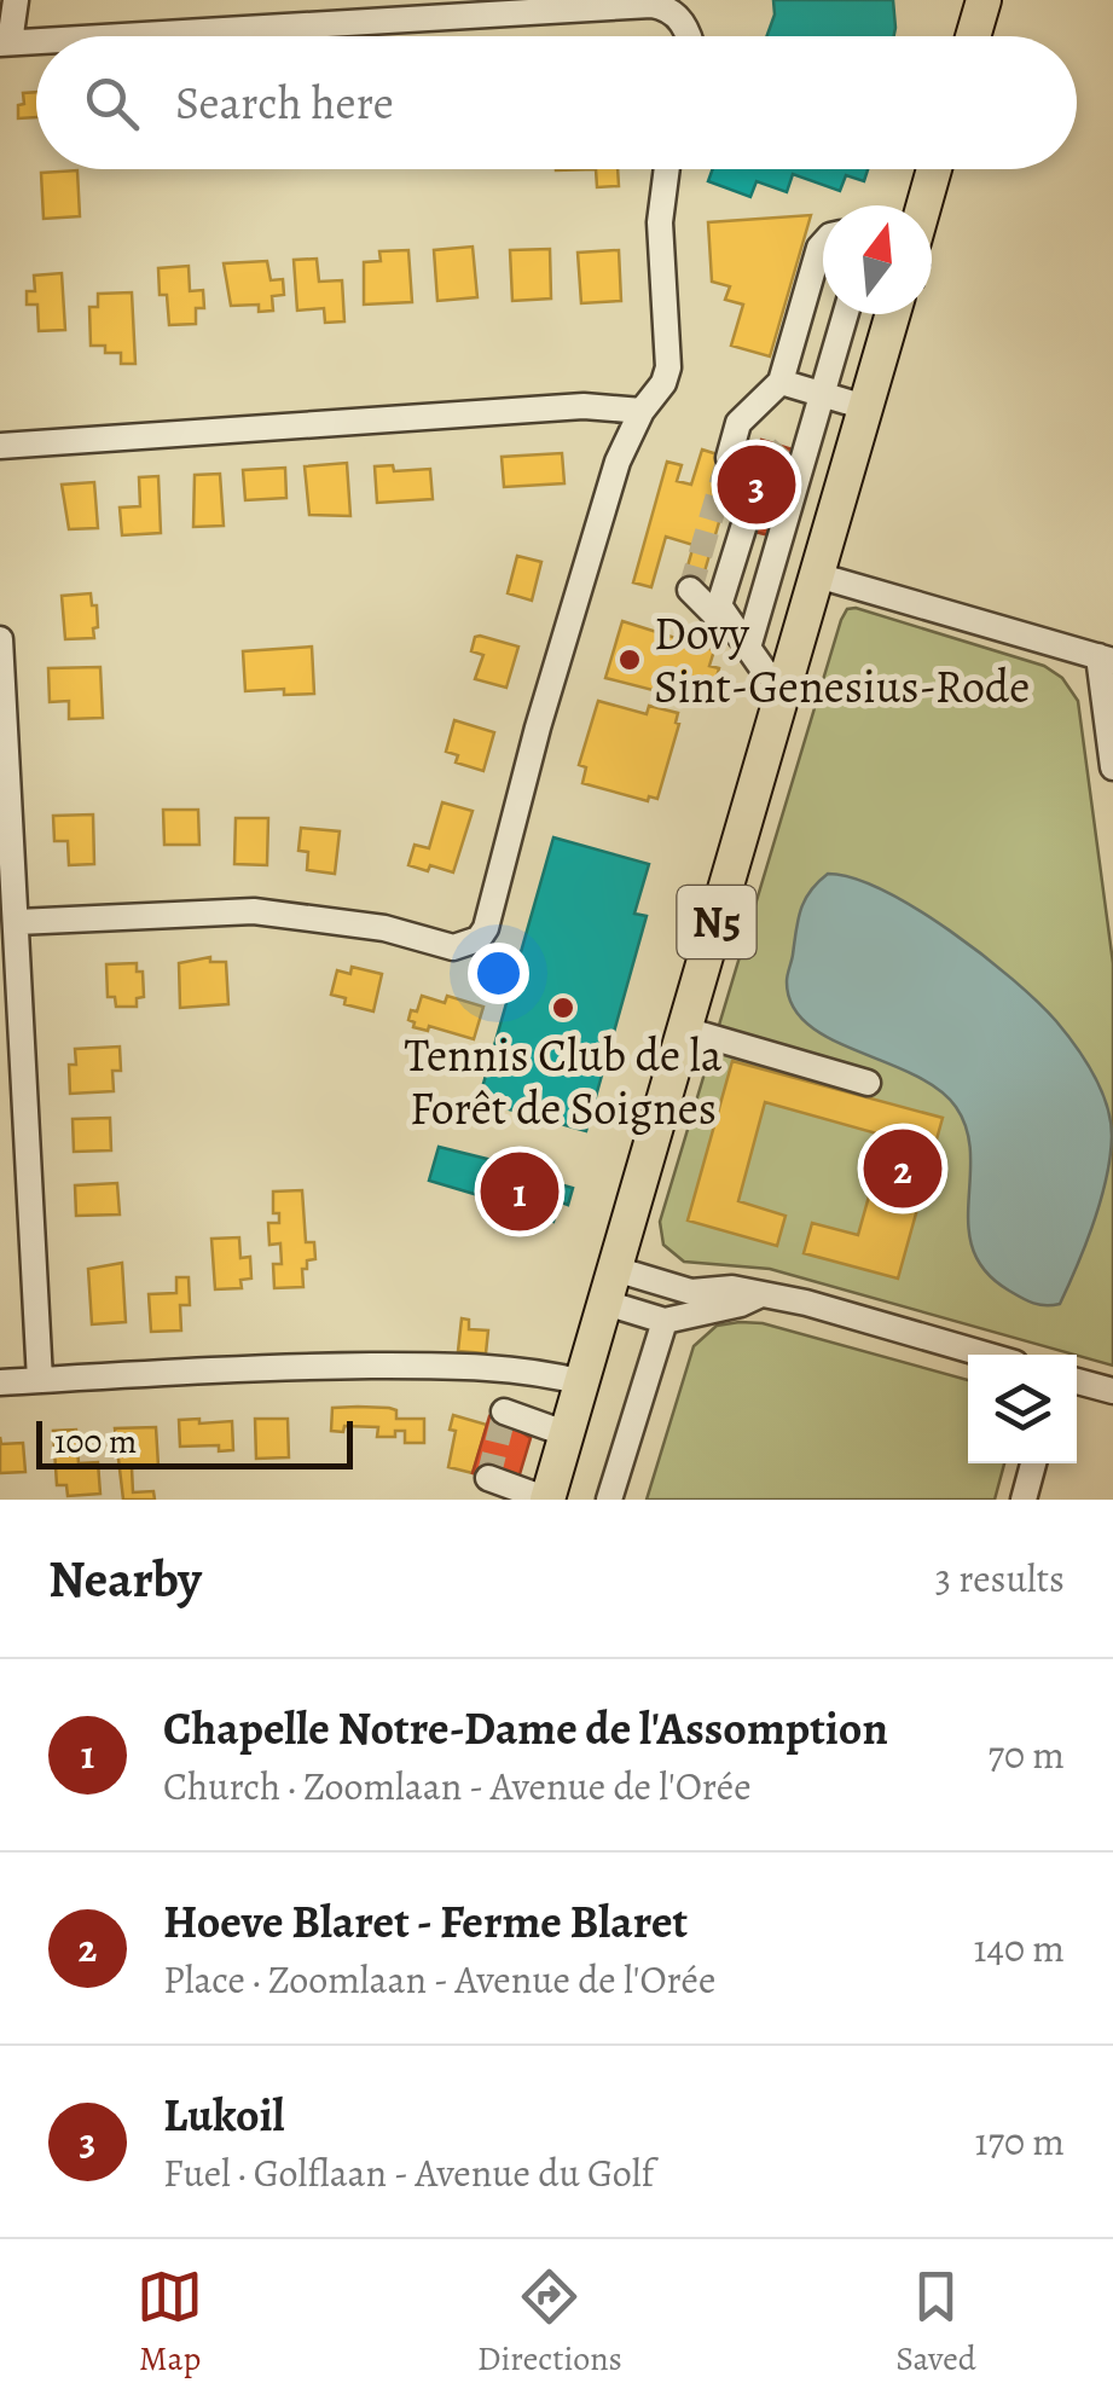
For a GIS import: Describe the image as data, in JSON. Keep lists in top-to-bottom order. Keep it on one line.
{"streets":{"main road":["N5"]},"places":["Dovy Sint-Genesius-Rode","Tennis Club de la Forêt de Soignes"],"scale_bar":"100 m","north":"top","page":{"search":"Search here","pins":["3","2","1"],"scale":"100 m","heading":["Nearby","3 results"],"list":[{"mark":"1","name":"Chapelle Notre-Dame de l'Assomption","note":"Church · Zoomlaan - Avenue de l'Orée","value":"70 m"},{"mark":"2","name":"Hoeve Blaret - Ferme Blaret","note":"Place · Zoomlaan - Avenue de l'Orée","value":"140 m"},{"mark":"3","name":"Lukoil","note":"Fuel · Golflaan - Avenue du Golf","value":"170 m"}],"nav":["Map","Directions","Saved"]}}
